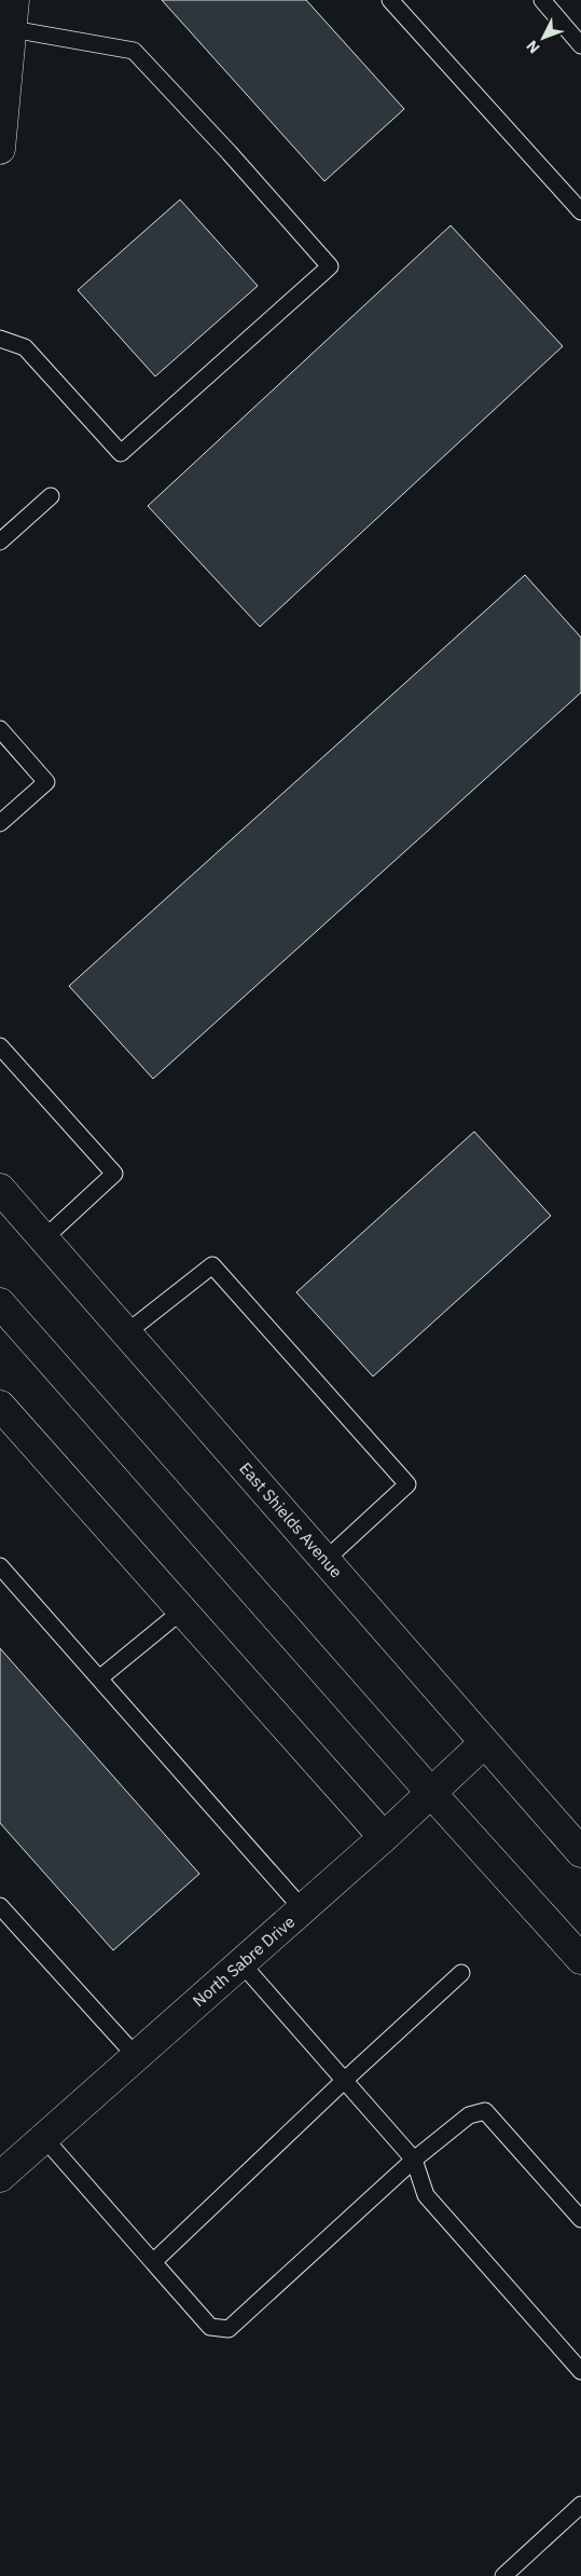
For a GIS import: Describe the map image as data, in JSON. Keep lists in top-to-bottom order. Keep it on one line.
{"streets":{"main road":["East Shields Avenue","North Sabre Drive"]},"crossings":[["East Shields Avenue","North Sabre Drive"]],"north":"bottom left"}
